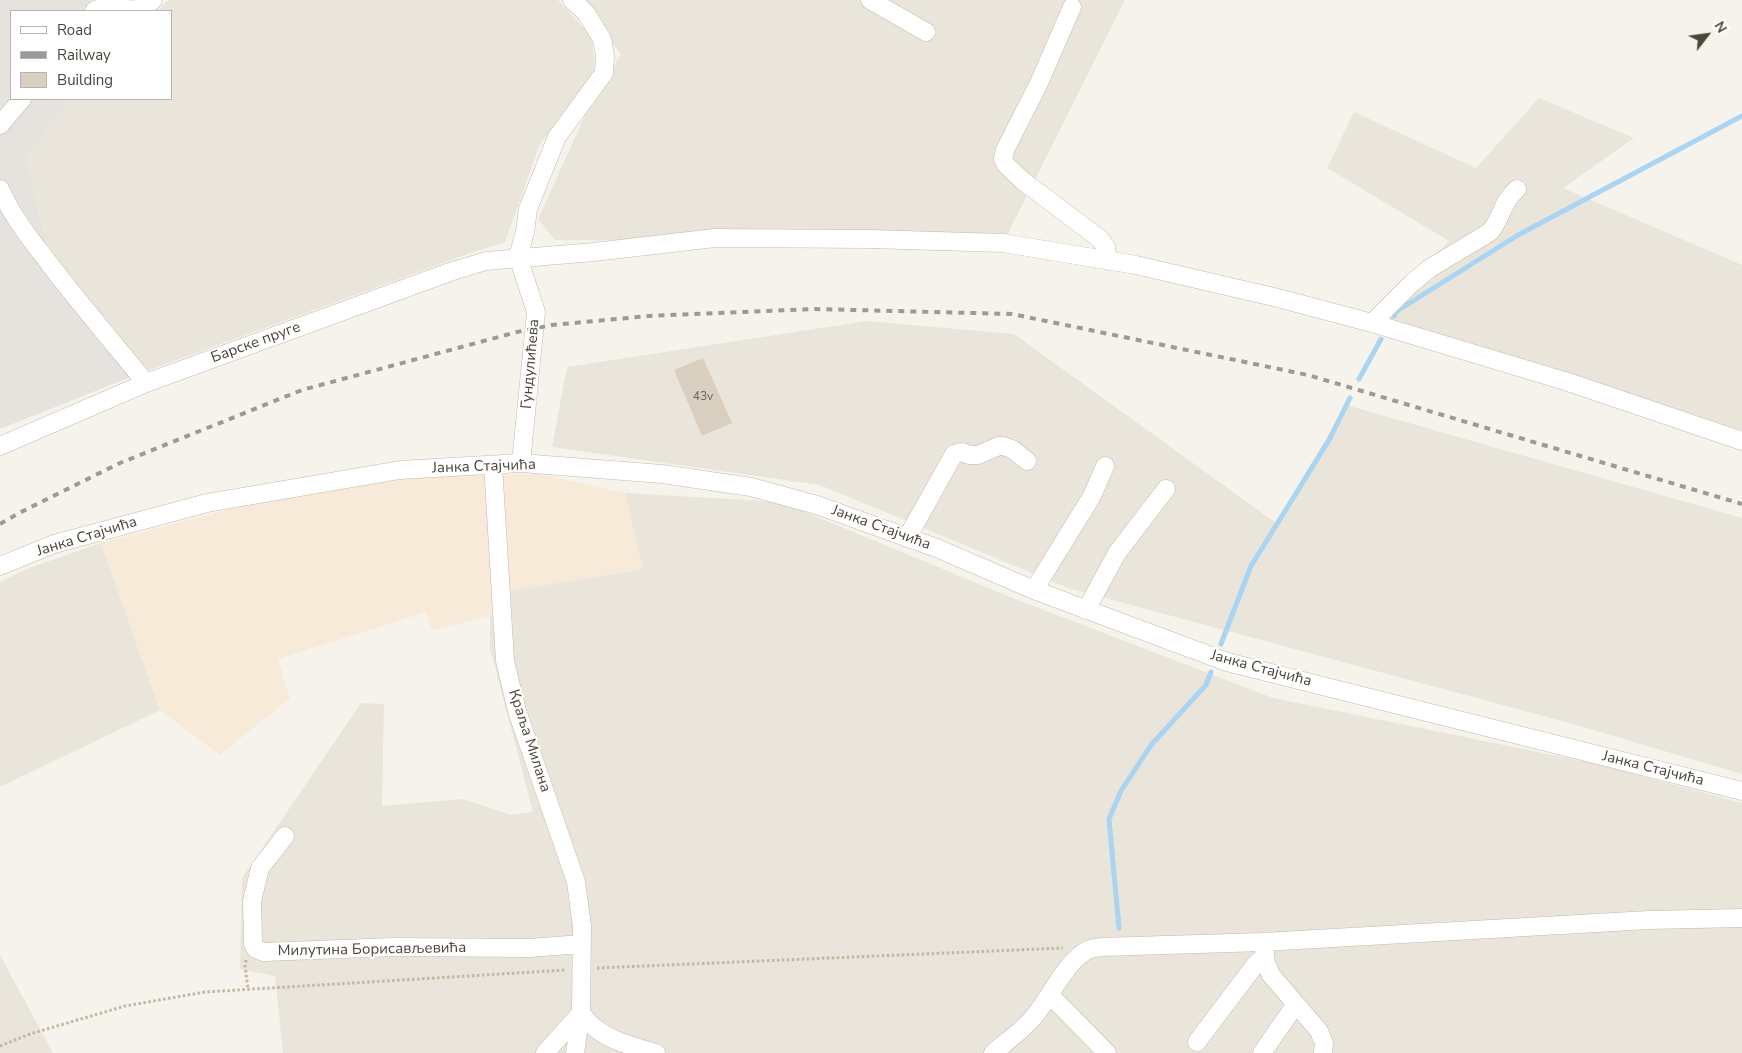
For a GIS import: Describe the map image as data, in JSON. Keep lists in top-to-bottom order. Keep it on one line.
{"streets":{"street":["Барске пруге","Гундулићева","Јанка Стајчића","Краља Милана","Милутина Борисављевића"]},"crossings":[["Барске пруге","Гундулићева"],["Гундулићева","Јанка Стајчића"],["Јанка Стајчића","Краља Милана"],["Краља Милана","Милутина Борисављевића"]],"house_numbers":["43v"],"legend":["Road","Railway","Building"],"north":"top right"}
